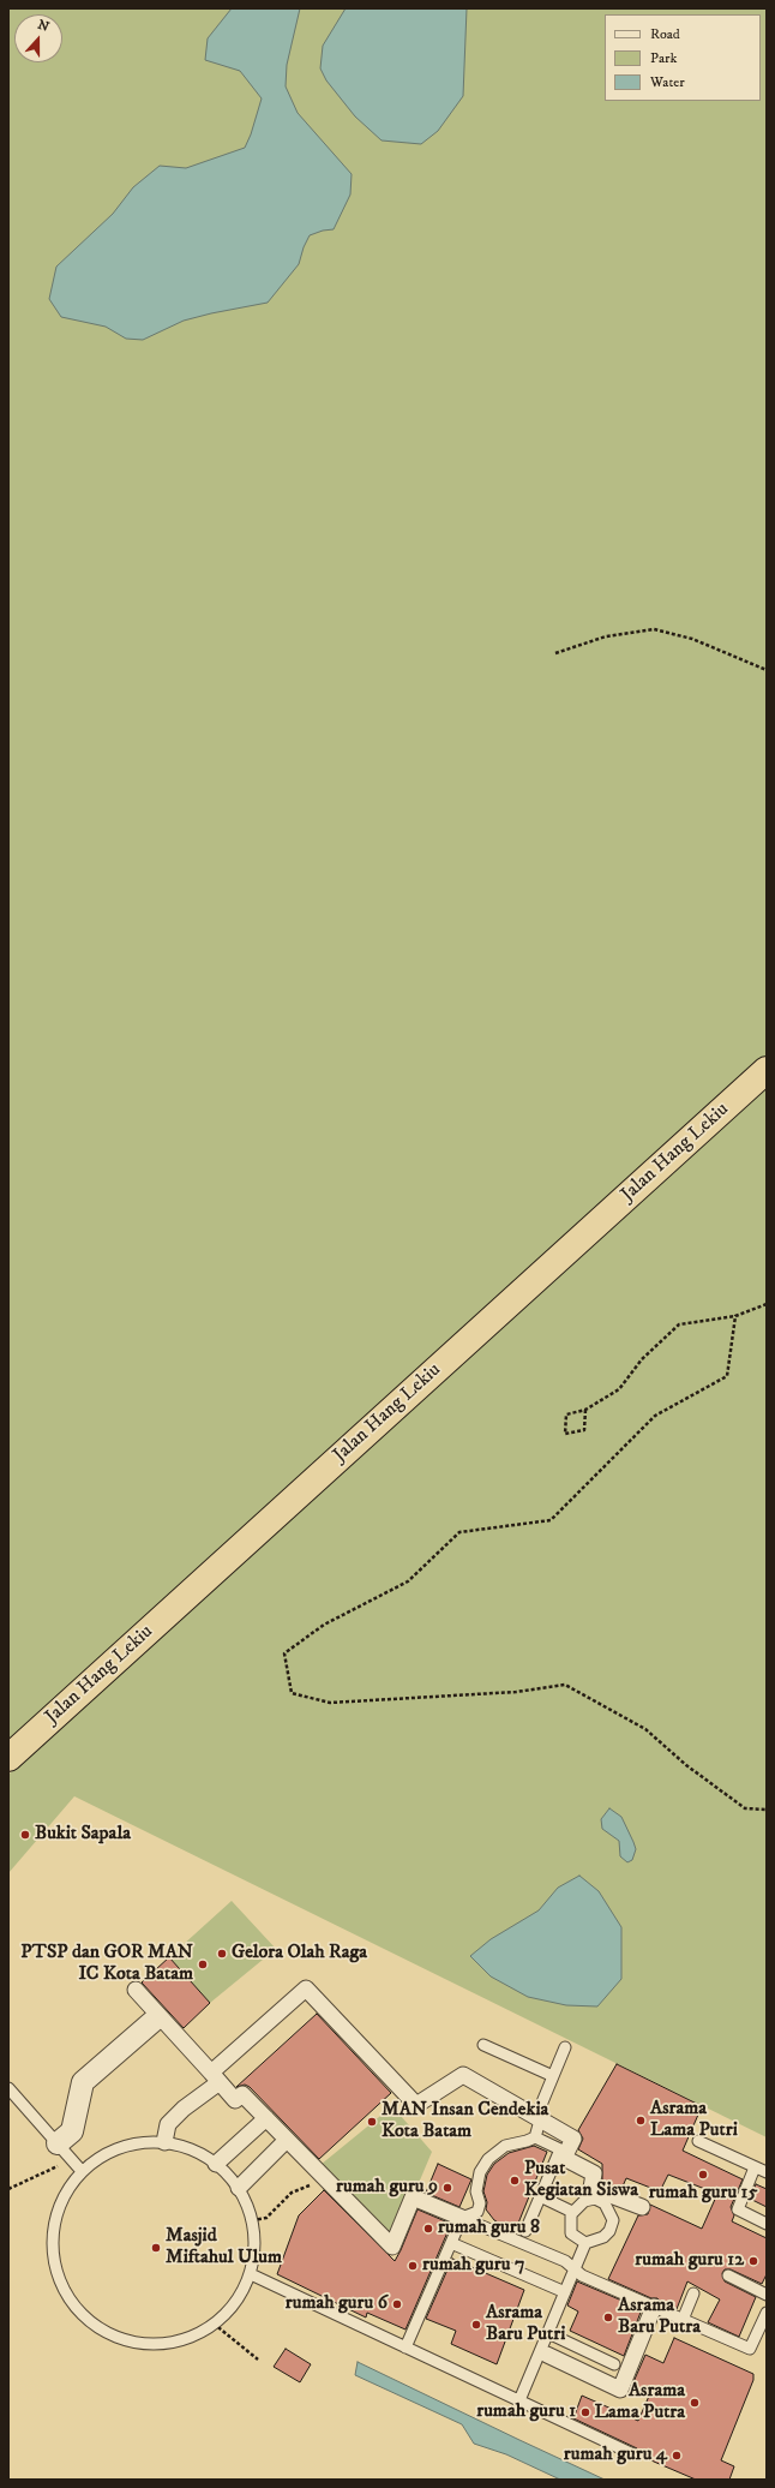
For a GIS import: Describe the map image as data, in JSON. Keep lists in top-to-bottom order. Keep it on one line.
{"streets":{"highway":["Jalan Hang Lekiu"]},"places":["Bukit Sapala","Gelora Olah Raga","PTSP dan GOR MAN IC Kota Batam","Asrama Lama Putri","MAN Insan Cendekia Kota Batam","rumah guru 15","Pusat Kegiatan Siswa","rumah guru 9","rumah guru 8","Masjid Miftahul Ulum","rumah guru 12","rumah guru 7","rumah guru 6","Asrama Baru Putra","Asrama Baru Putri","Asrama Lama Putra","rumah guru 1","rumah guru 4"],"legend":["Road","Park","Water"],"north":"top"}
